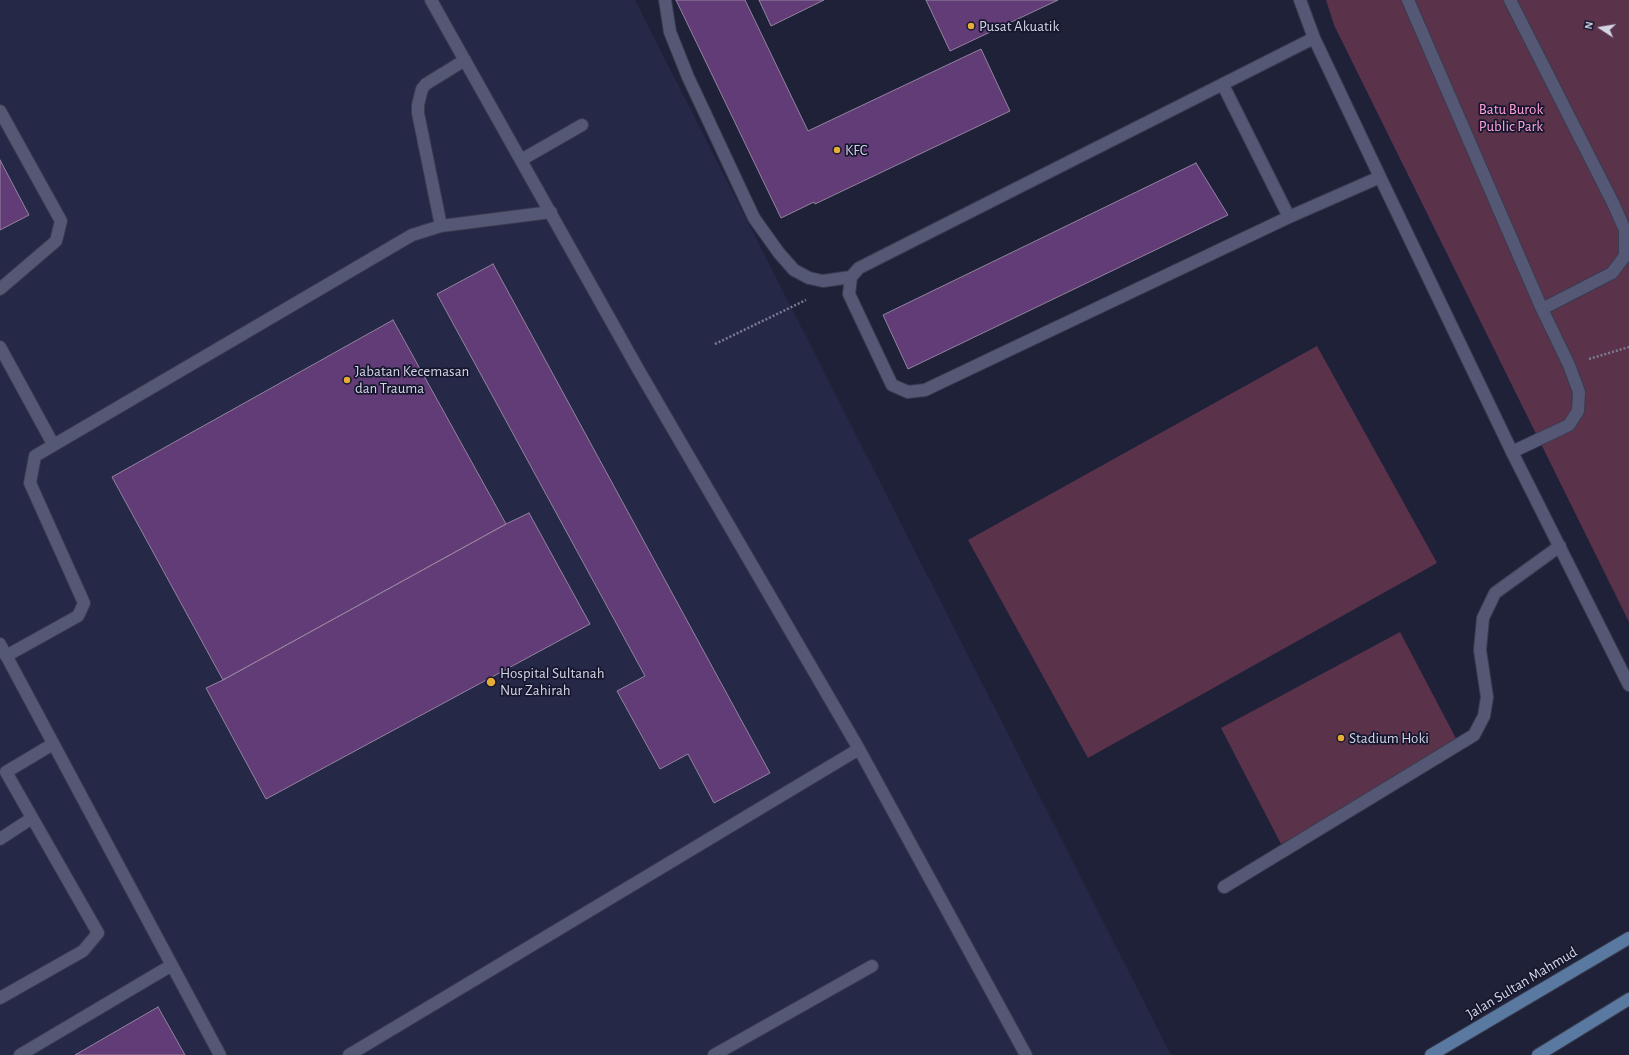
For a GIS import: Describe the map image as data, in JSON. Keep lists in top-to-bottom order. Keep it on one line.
{"streets":{"main road":["Jalan Sultan Mahmud"]},"parks":["Batu Burok Public Park"],"places":["Pusat Akuatik","KFC","Jabatan Kecemasan dan Trauma","Hospital Sultanah Nur Zahirah","Stadium Hoki"],"north":"left"}
